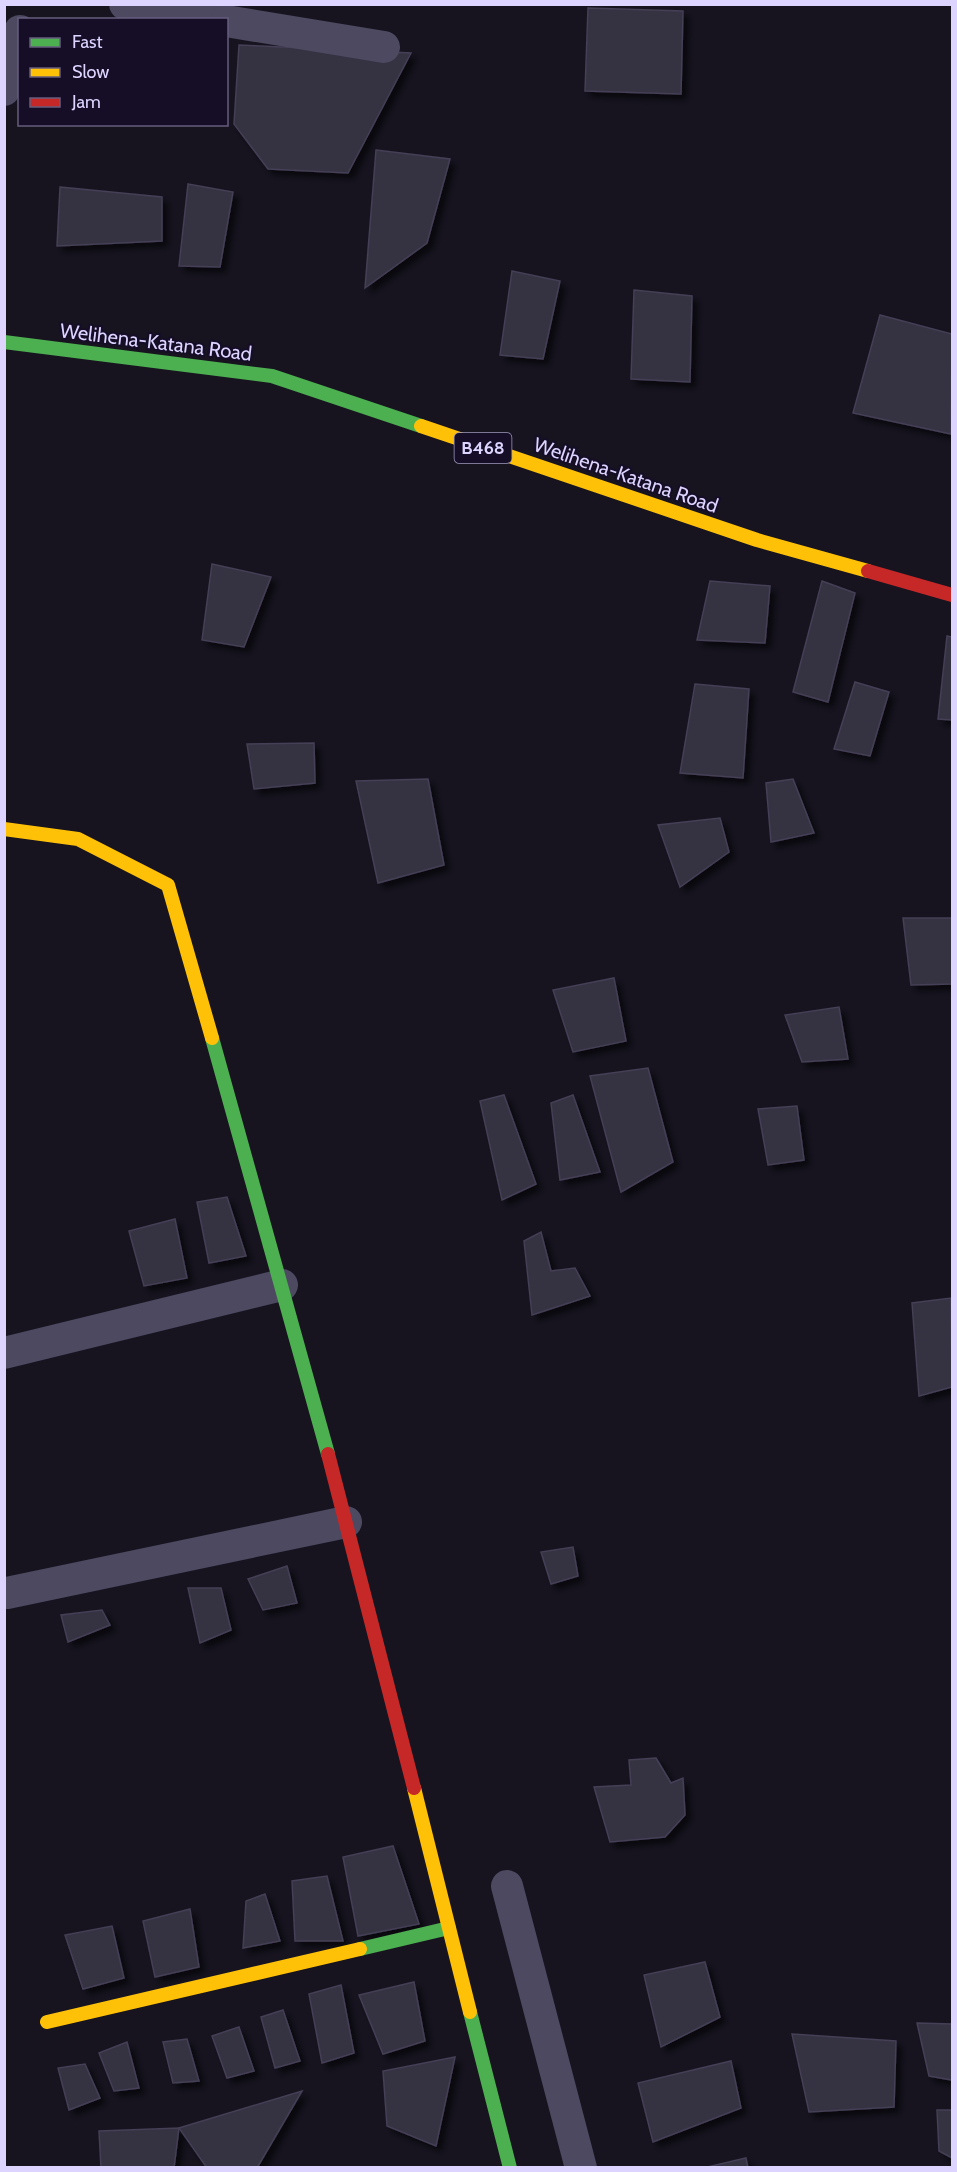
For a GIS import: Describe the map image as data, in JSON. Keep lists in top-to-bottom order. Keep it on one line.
{"streets":{"street":["Welihena-Katana Road","B468"]},"legend":["Fast","Slow","Jam"]}
